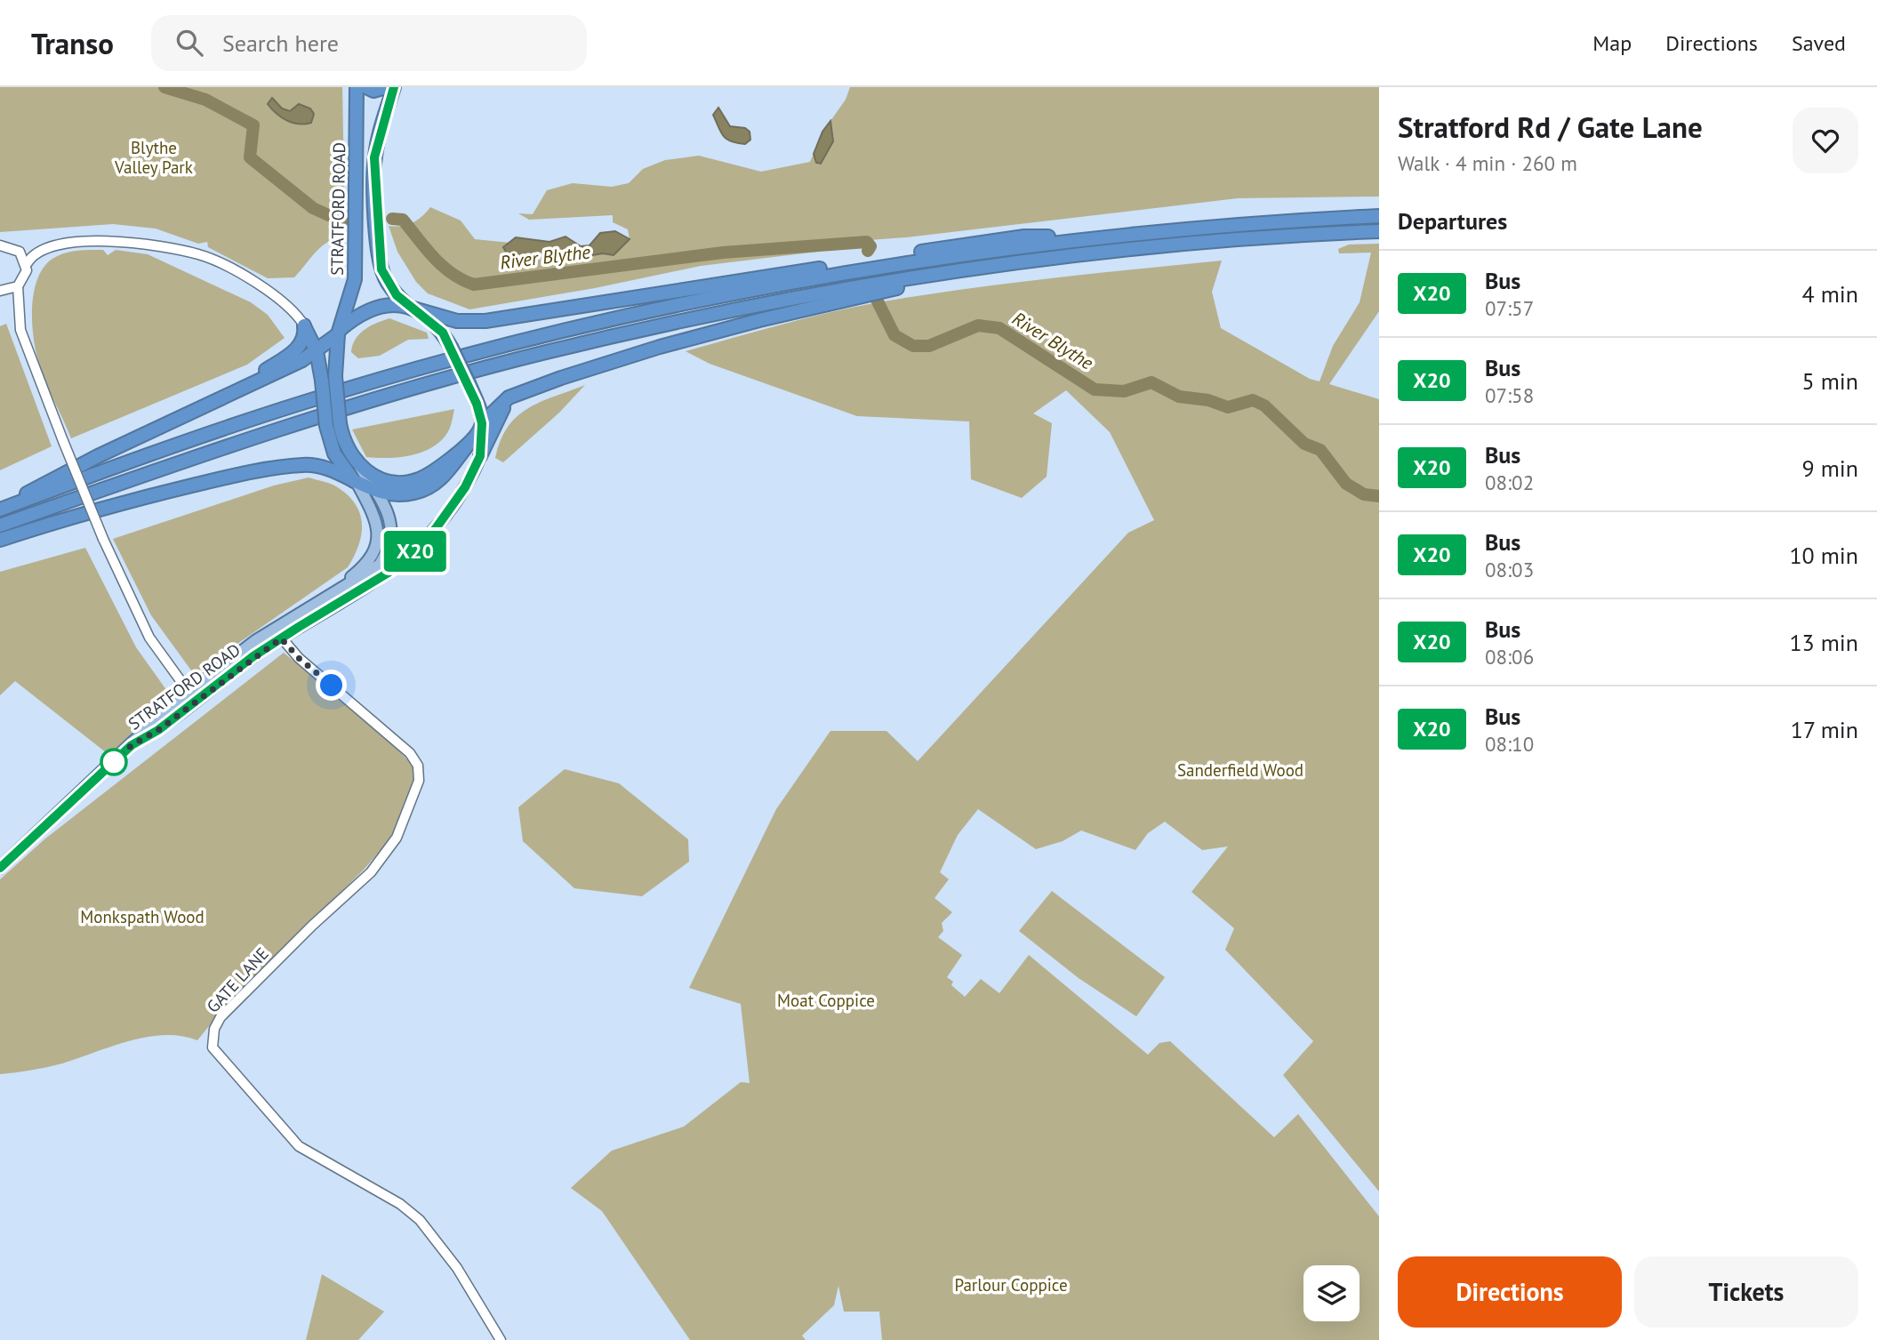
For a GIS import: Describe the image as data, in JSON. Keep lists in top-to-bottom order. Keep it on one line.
{"streets":{"highway":["STRATFORD ROAD"],"street":["GATE LANE"]},"crossings":[["STRATFORD ROAD","GATE LANE"]],"water":["River Blythe"],"parks":["Blythe Valley Park","Sanderfield Wood","Monkspath Wood","Moat Coppice","Parlour Coppice"],"lines":["bus line X20"],"page":{"header":"Transo","search":"Search here","nav":["Map","Directions","Saved"],"on_map":"X20","heading":[["Stratford Rd / Gate Lane","Walk · 4 min · 260 m"],"Departures"],"list":[{"mark":"X20","name":"Bus","note":"07:57","value":"4 min"},{"mark":"X20","name":"Bus","note":"07:58","value":"5 min"},{"mark":"X20","name":"Bus","note":"08:02","value":"9 min"},{"mark":"X20","name":"Bus","note":"08:03","value":"10 min"},{"mark":"X20","name":"Bus","note":"08:06","value":"13 min"},{"mark":"X20","name":"Bus","note":"08:10","value":"17 min"}],"buttons":["Directions","Tickets"]}}
